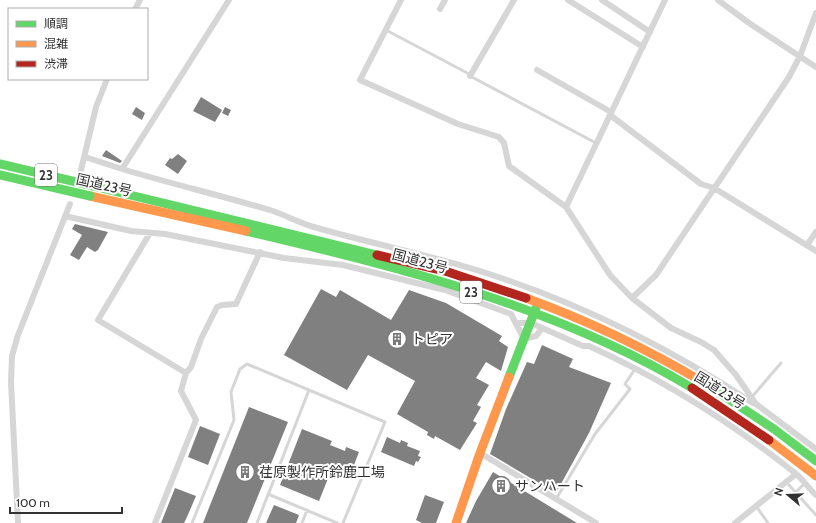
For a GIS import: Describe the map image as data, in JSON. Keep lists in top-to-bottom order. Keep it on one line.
{"streets":{"main road":["23","国道23号"]},"places":{"building":["トピア","荏原製作所鈴鹿工場","サンハート"]},"legend":["順調","混雑","渋滞"],"scale_bar":"100 m","north":"left"}
